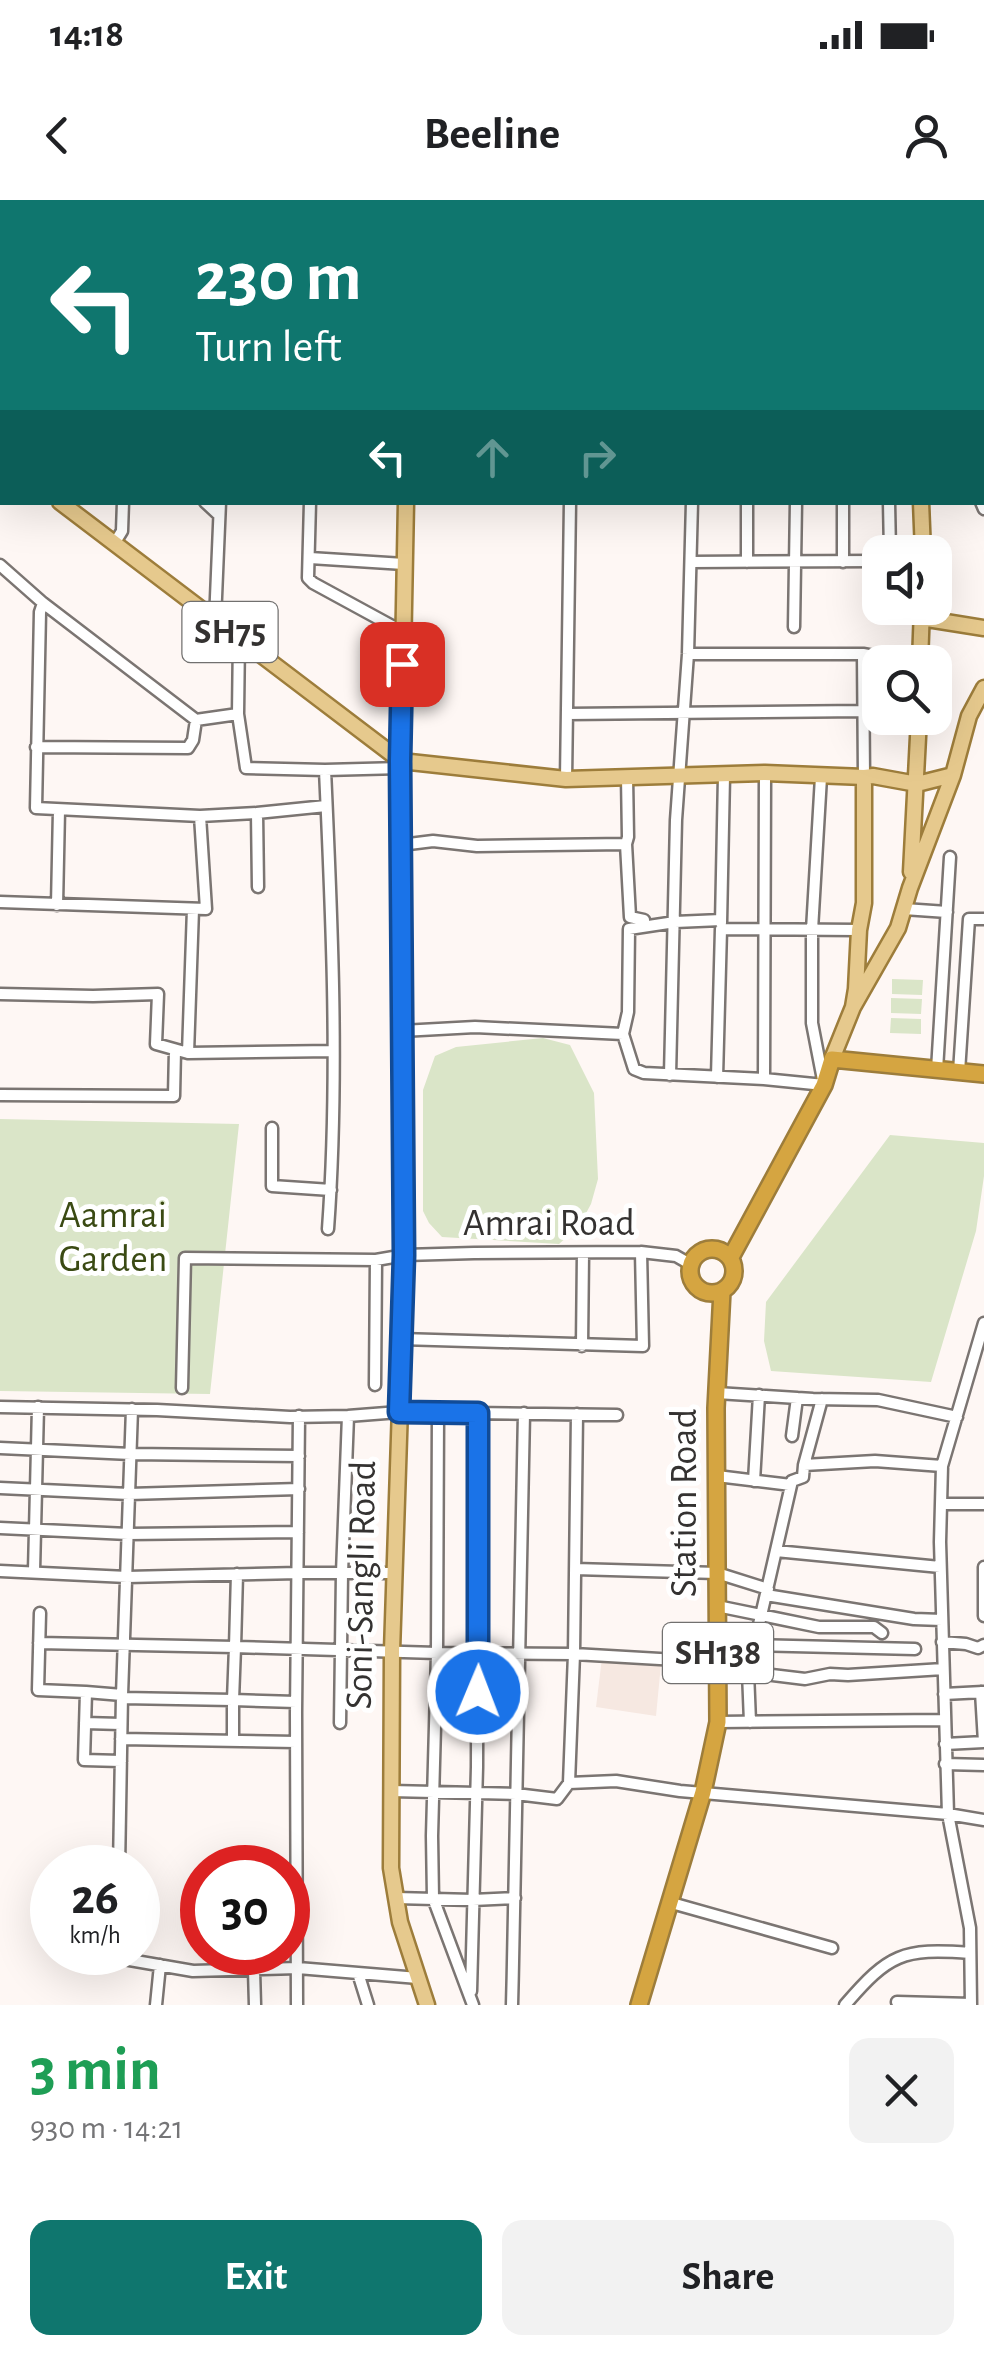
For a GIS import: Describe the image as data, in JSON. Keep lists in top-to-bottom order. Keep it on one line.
{"streets":{"highway":["Station Road","SH138"],"main road":["SH75","Soni-Sangli Road"],"street":["Amrai Road"]},"crossings":[["SH75","Soni-Sangli Road"],["Amrai Road","Station Road"],["Amrai Road","Soni-Sangli Road"]],"parks":["Aamrai Garden"],"page":{"status":"14:18","header":"Beeline","turn":["230 m","Turn left"],"speed":"26 km/h","limit":"30","heading":["3 min","930 m · 14:21"],"buttons":["Exit","Share"]}}
